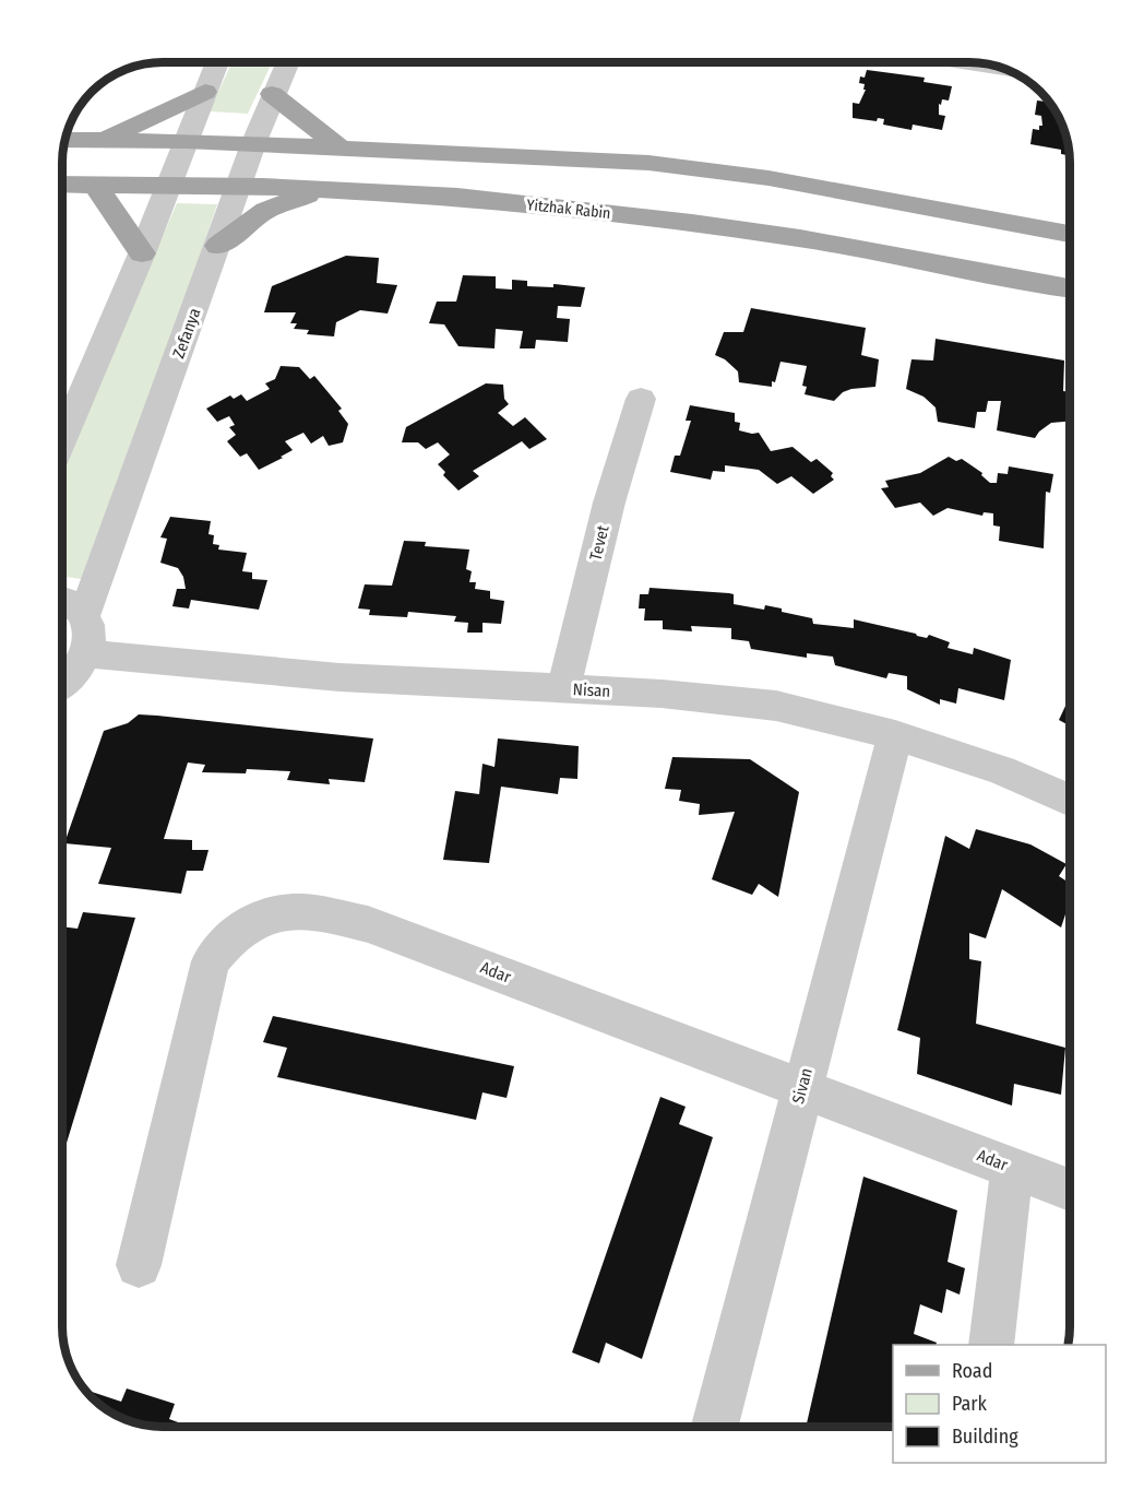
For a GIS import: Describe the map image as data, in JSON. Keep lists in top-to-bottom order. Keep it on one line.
{"streets":{"main road":["Yitzhak Rabin"],"street":["Zefanya","Tevet","Nisan","Adar","Sivan"]},"crossings":[["Yitzhak Rabin","Zefanya"],["Tevet","Nisan"],["Nisan","Sivan"],["Adar","Sivan"]],"legend":["Road","Park","Building"]}
